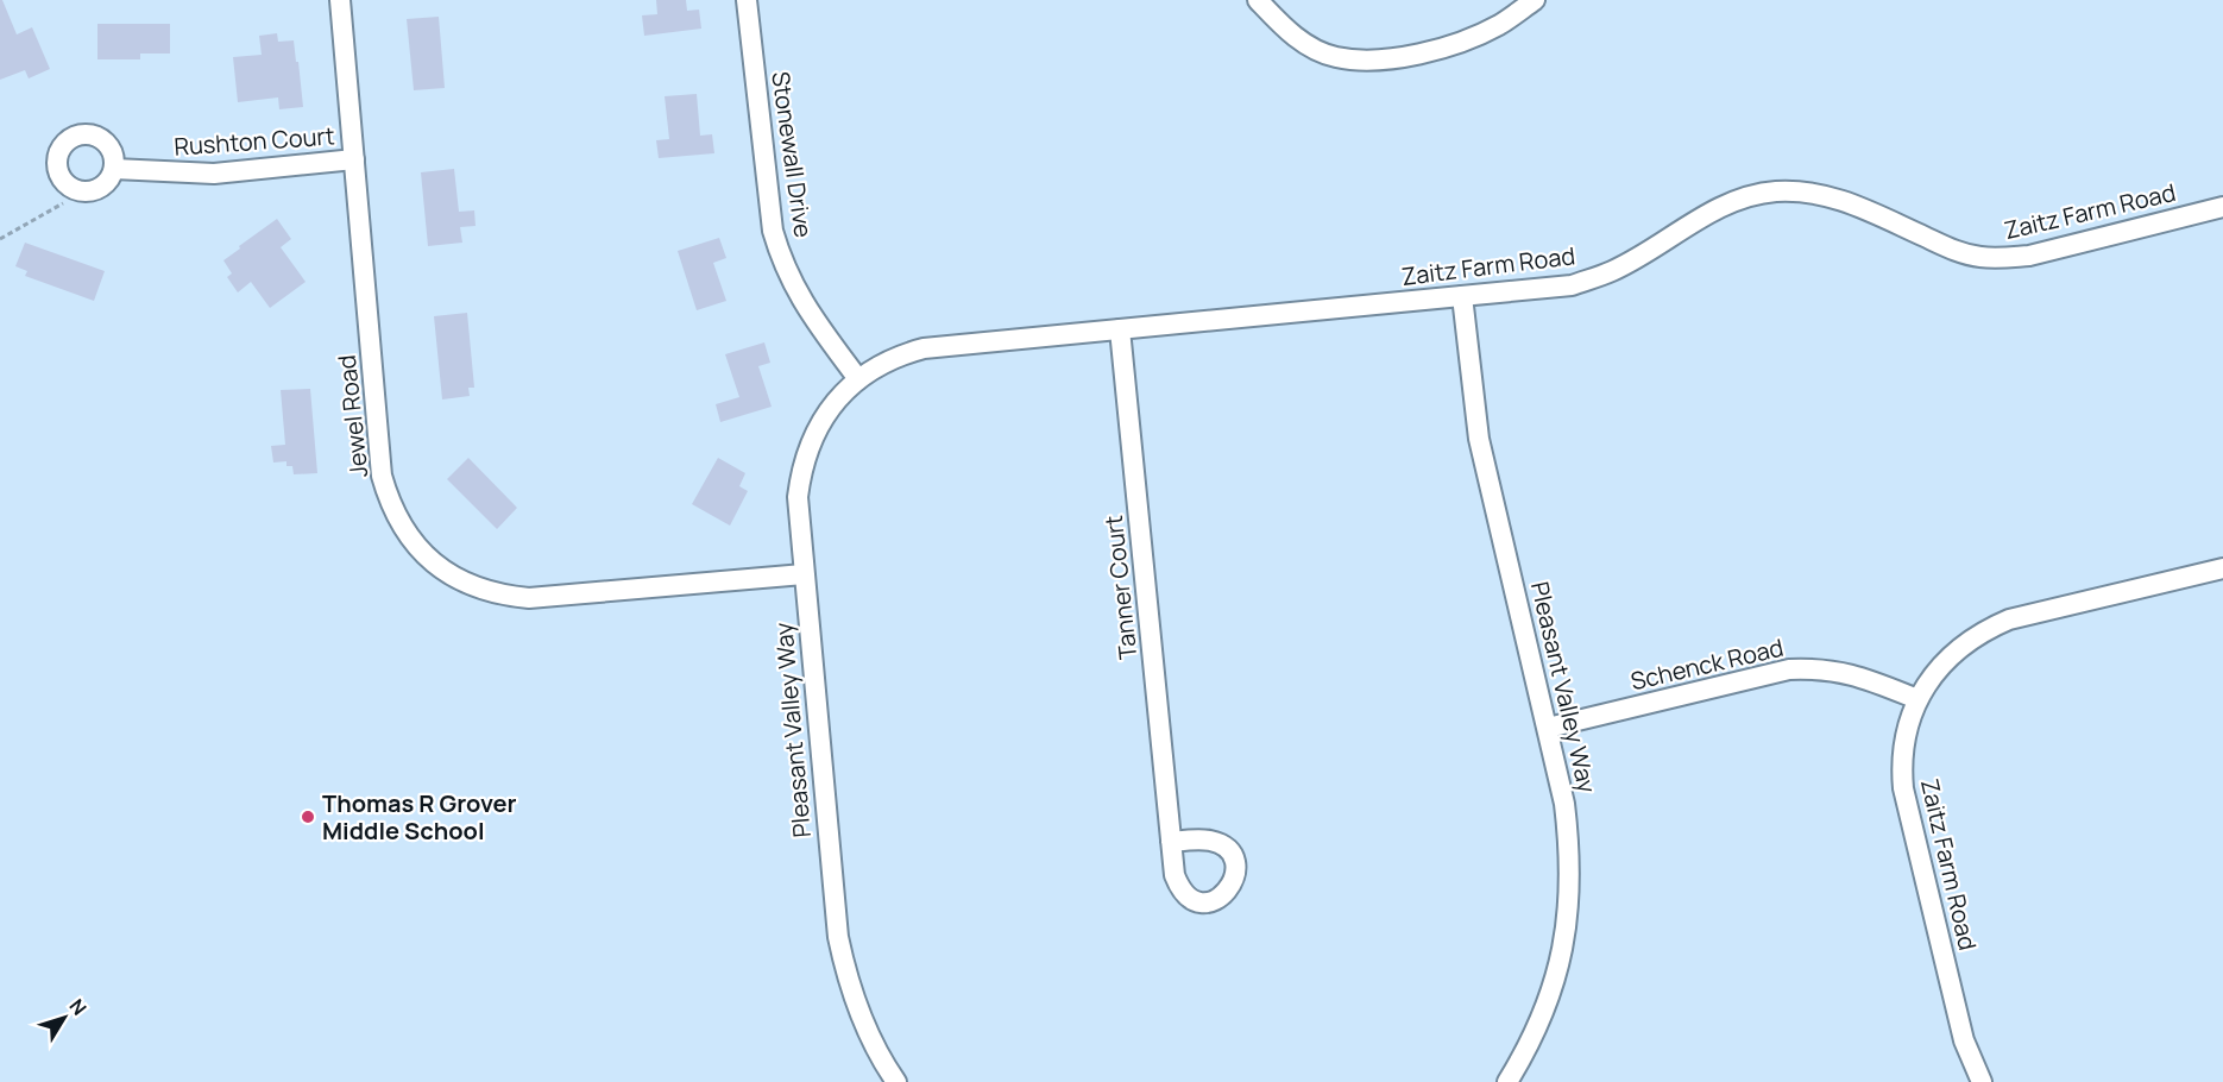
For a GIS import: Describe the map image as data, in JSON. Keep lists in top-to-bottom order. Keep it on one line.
{"streets":{"street":["Rushton Court","Stonewall Drive","Zaitz Farm Road","Jewel Road","Tanner Court","Schenck Road","Pleasant Valley Way"]},"crossings":[["Rushton Court","Jewel Road"],["Stonewall Drive","Zaitz Farm Road"],["Stonewall Drive","Pleasant Valley Way"],["Zaitz Farm Road","Tanner Court"],["Zaitz Farm Road","Schenck Road"],["Zaitz Farm Road","Pleasant Valley Way"],["Jewel Road","Pleasant Valley Way"],["Schenck Road","Pleasant Valley Way"]],"places":["Thomas R Grover Middle School"],"north":"top right"}
